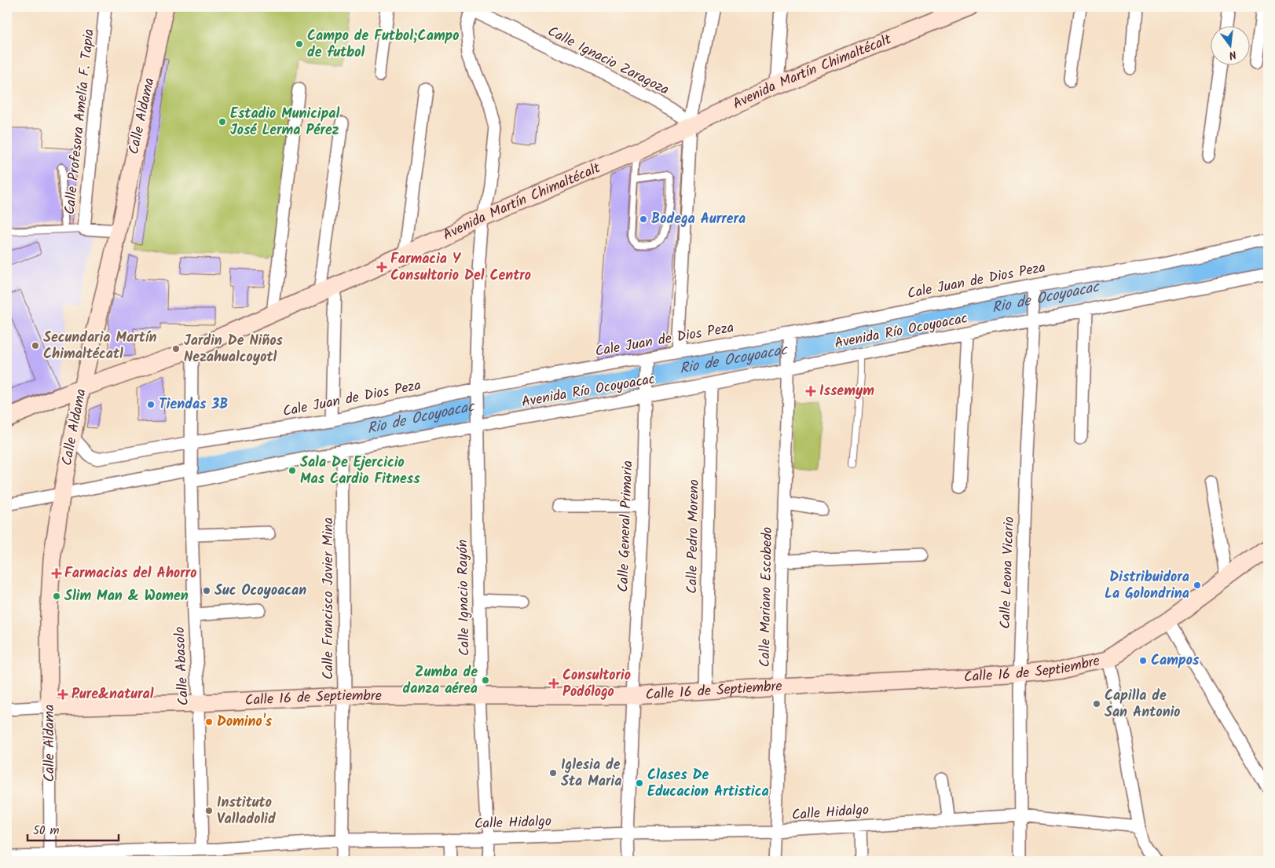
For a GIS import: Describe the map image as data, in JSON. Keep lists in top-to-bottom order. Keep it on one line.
{"streets":{"main road":["Avenida Martín Chimaltécalt","Calle Aldama","Calle 16 de Septiembre"],"street":["Calle Ignacio Zaragoza","Calle Profesora Amelía F. Tapia","Cale Juan de Dios Peza","Avenida Río Ocoyoacac","Calle General Primaria","Calle Pedro Moreno","Calle Leona Vicario","Calle Mariano Escobedo","Calle Ignacio Rayón","Calle Francisco Javier Mina","Calle Abasolo","Calle Hidalgo"]},"crossings":[["Calle Ignacio Zaragoza","Avenida Martín Chimaltécalt"],["Avenida Martín Chimaltécalt","Calle Aldama"],["Calle Aldama","Calle Profesora Amelía F. Tapia"],["Calle Aldama","Cale Juan de Dios Peza"],["Calle Aldama","Calle 16 de Septiembre"],["Calle Aldama","Calle Hidalgo"],["Cale Juan de Dios Peza","Calle General Primaria"],["Cale Juan de Dios Peza","Calle Leona Vicario"],["Cale Juan de Dios Peza","Calle Mariano Escobedo"],["Cale Juan de Dios Peza","Calle Ignacio Rayón"],["Cale Juan de Dios Peza","Calle Abasolo"],["Avenida Río Ocoyoacac","Calle General Primaria"],["Avenida Río Ocoyoacac","Calle Pedro Moreno"],["Avenida Río Ocoyoacac","Calle Leona Vicario"],["Avenida Río Ocoyoacac","Calle Mariano Escobedo"],["Avenida Río Ocoyoacac","Calle Ignacio Rayón"],["Avenida Río Ocoyoacac","Calle Francisco Javier Mina"],["Avenida Río Ocoyoacac","Calle Abasolo"],["Calle General Primaria","Calle 16 de Septiembre"],["Calle General Primaria","Calle Hidalgo"],["Calle Pedro Moreno","Calle 16 de Septiembre"],["Calle Leona Vicario","Calle 16 de Septiembre"],["Calle Leona Vicario","Calle Hidalgo"],["Calle Mariano Escobedo","Calle 16 de Septiembre"],["Calle Mariano Escobedo","Calle Hidalgo"],["Calle Ignacio Rayón","Calle 16 de Septiembre"],["Calle Ignacio Rayón","Calle Hidalgo"],["Calle Francisco Javier Mina","Calle 16 de Septiembre"],["Calle Francisco Javier Mina","Calle Hidalgo"],["Calle Abasolo","Calle 16 de Septiembre"],["Calle Abasolo","Calle Hidalgo"]],"water":["Rio de Ocoyoacac"],"places":{"other":["Campo de Futbol;Campo de futbol","Estadio Municipal José Lerma Pérez","Bodega Aurrera","Secundaria Martín Chimaltécatl","Jardin De Niños Nezahualcoyotl","Tiendas 3B","Sala De Ejercicio Mas Cardio Fitness","Distribuidora La Golondrina","Suc Ocoyoacan","Slim Man & Women","Campos","Zumba de danza aérea","Capilla de San Antonio","Domino's","Iglesia de Sta Maria","Clases De Educacion Artistica","Instituto Valladolid"],"health":["Farmacia Y Consultorio Del Centro","Issemym","Farmacias del Ahorro","Consultorio Podólogo","Pure&natural"]},"scale_bar":"50 m","north":"bottom"}
